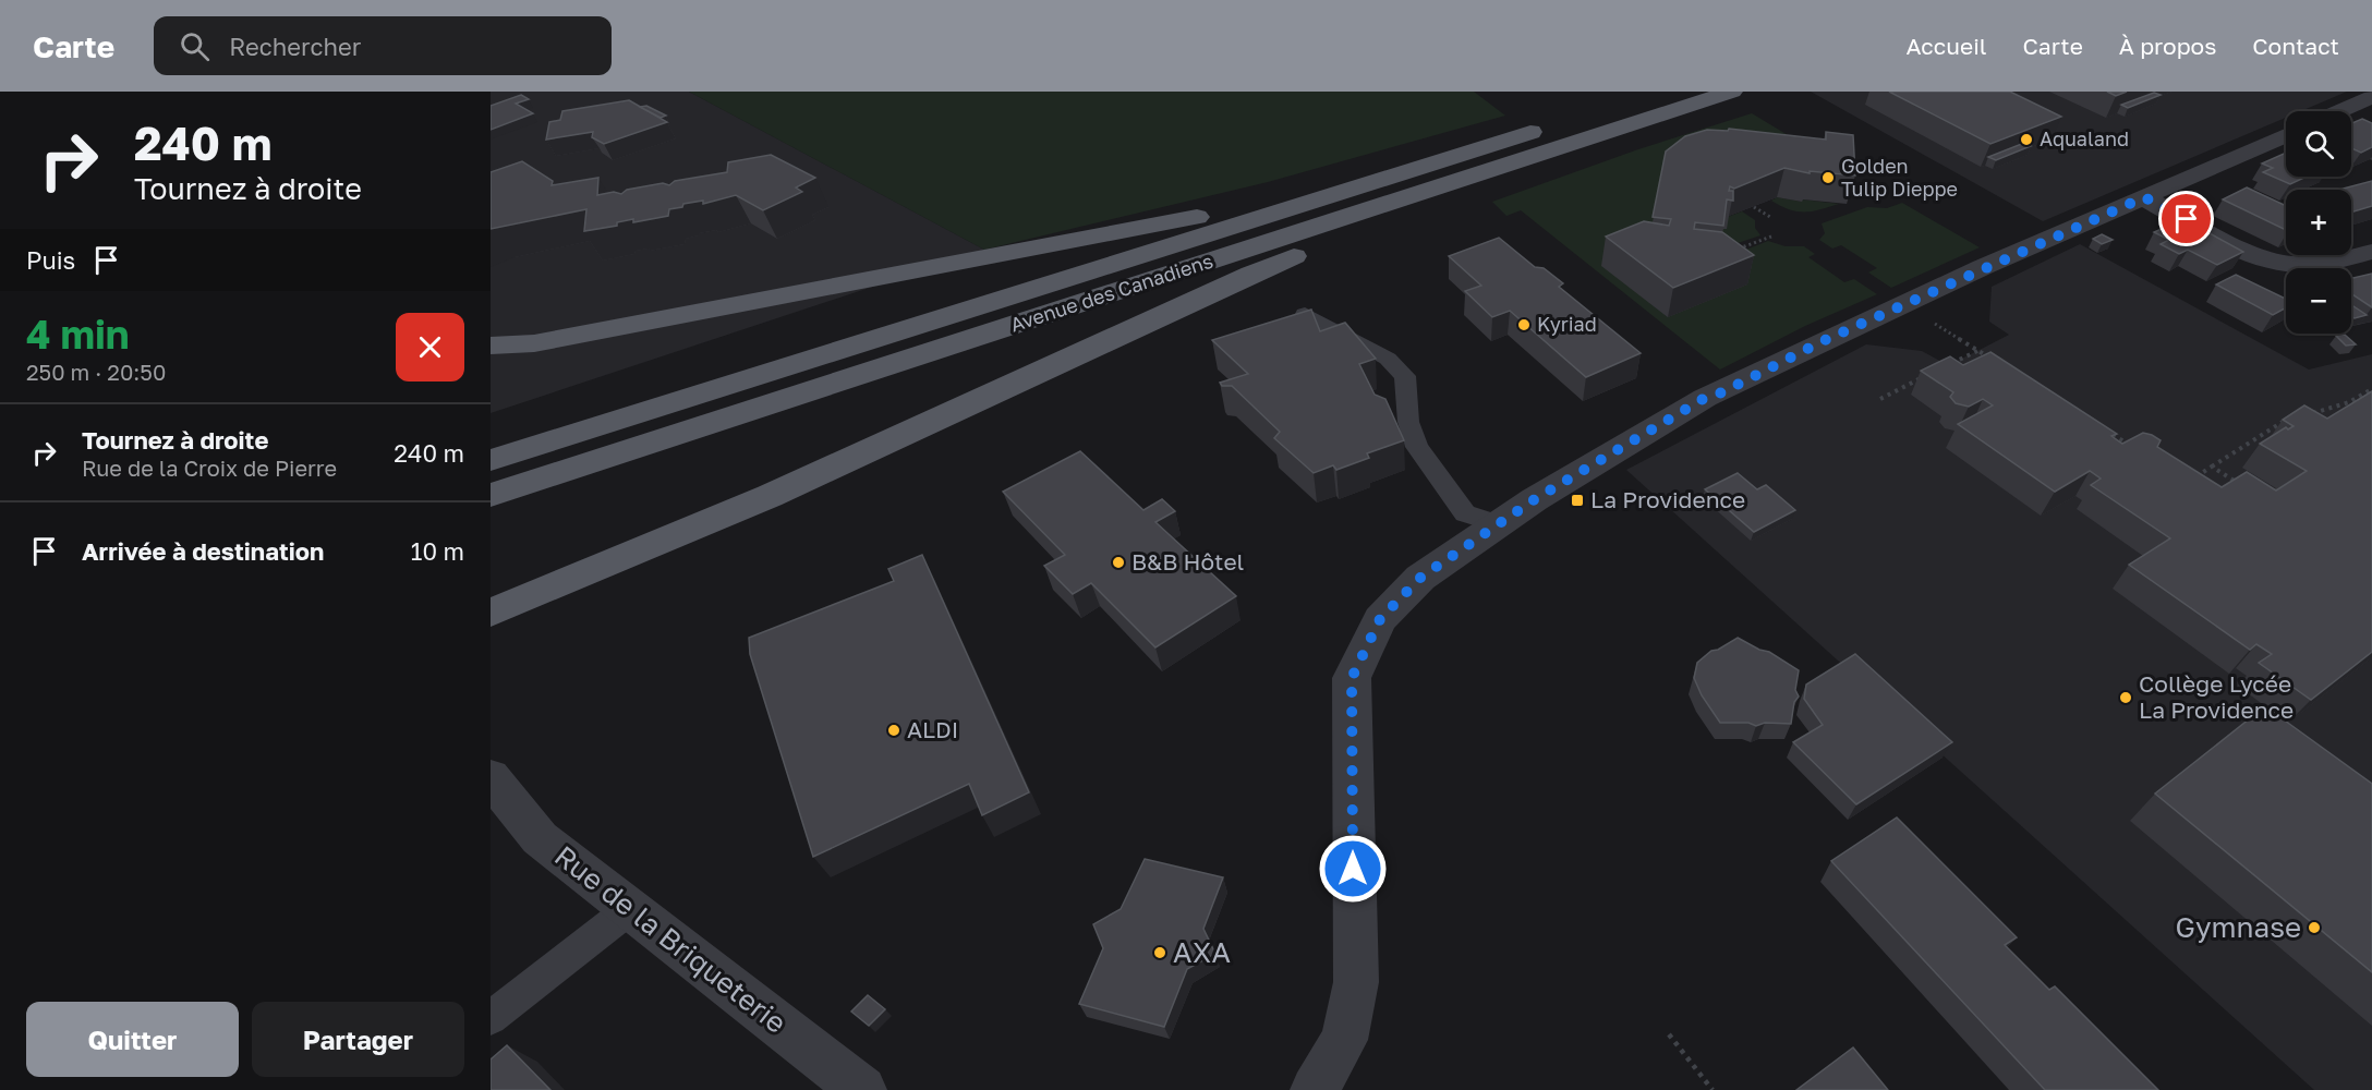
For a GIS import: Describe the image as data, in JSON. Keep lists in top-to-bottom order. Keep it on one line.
{"streets":{"main road":["Avenue des Canadiens"],"street":["Rue de la Briqueterie"]},"places":{"other":["Aqualand","Golden Tulip Dieppe","Kyriad","B&B Hôtel","Collège Lycée La Providence","ALDI","Gymnase","AXA"],"transit":["La Providence"]},"page":{"header":"Carte","search":"Rechercher","nav":["Accueil","Carte","À propos","Contact"],"turn":["240 m","Tournez à droite"],"map_buttons":["+","−"],"then":"Puis","heading":["4 min","250 m · 20:50"],"list":[{"name":"Tournez à droite","note":"Rue de la Croix de Pierre","value":"240 m"},{"name":"Arrivée à destination","value":"10 m"}],"buttons":["Quitter","Partager"]}}
